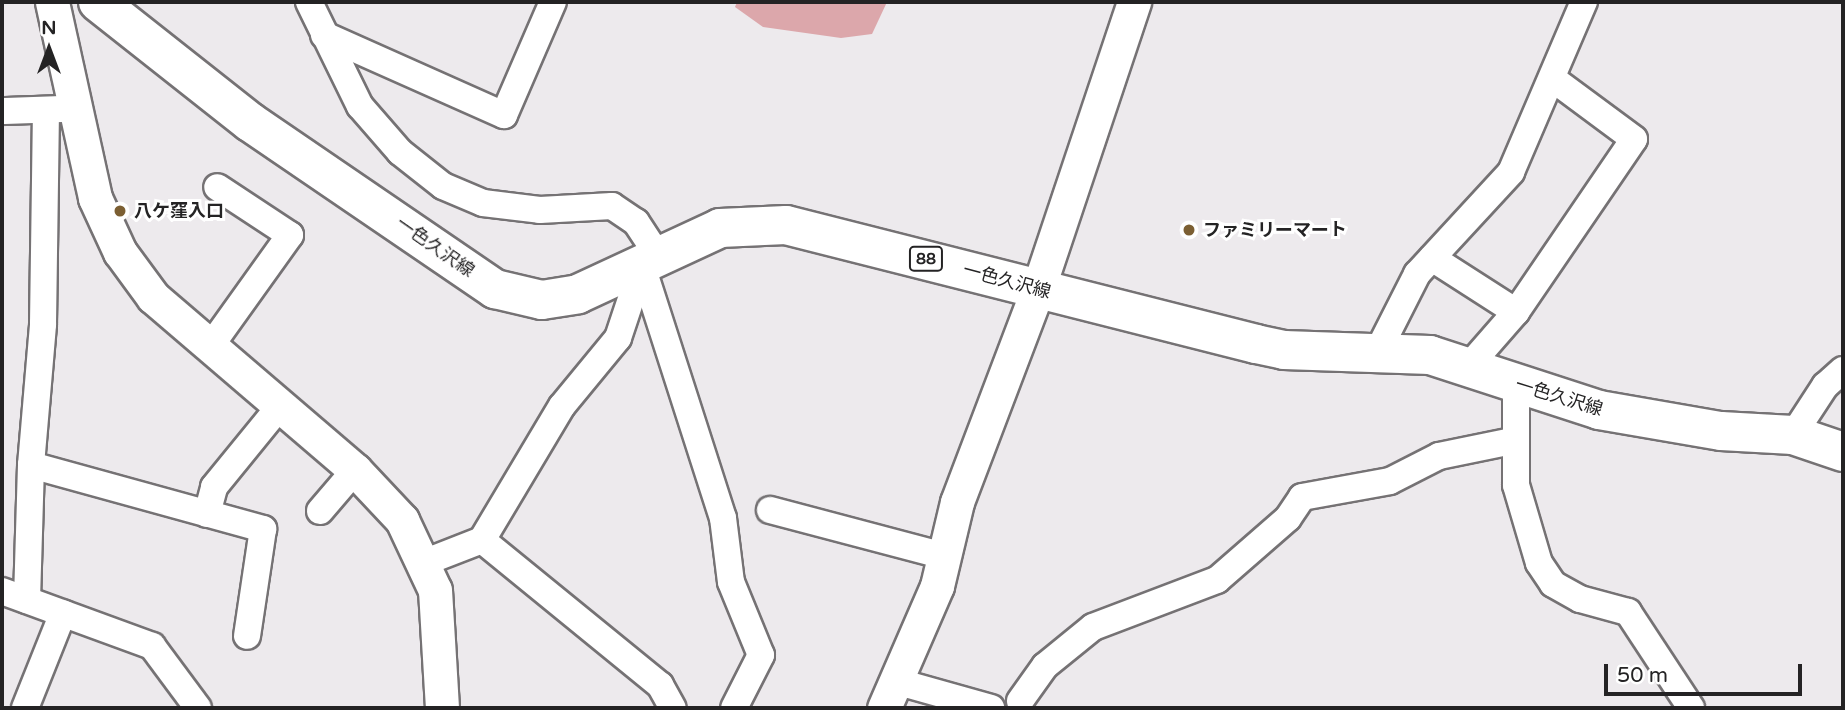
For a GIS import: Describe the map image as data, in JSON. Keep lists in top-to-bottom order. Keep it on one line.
{"streets":{"main road":["一色久沢線","88"]},"places":["八ケ窪入口","ファミリーマート"],"scale_bar":"50 m","north":"top"}
